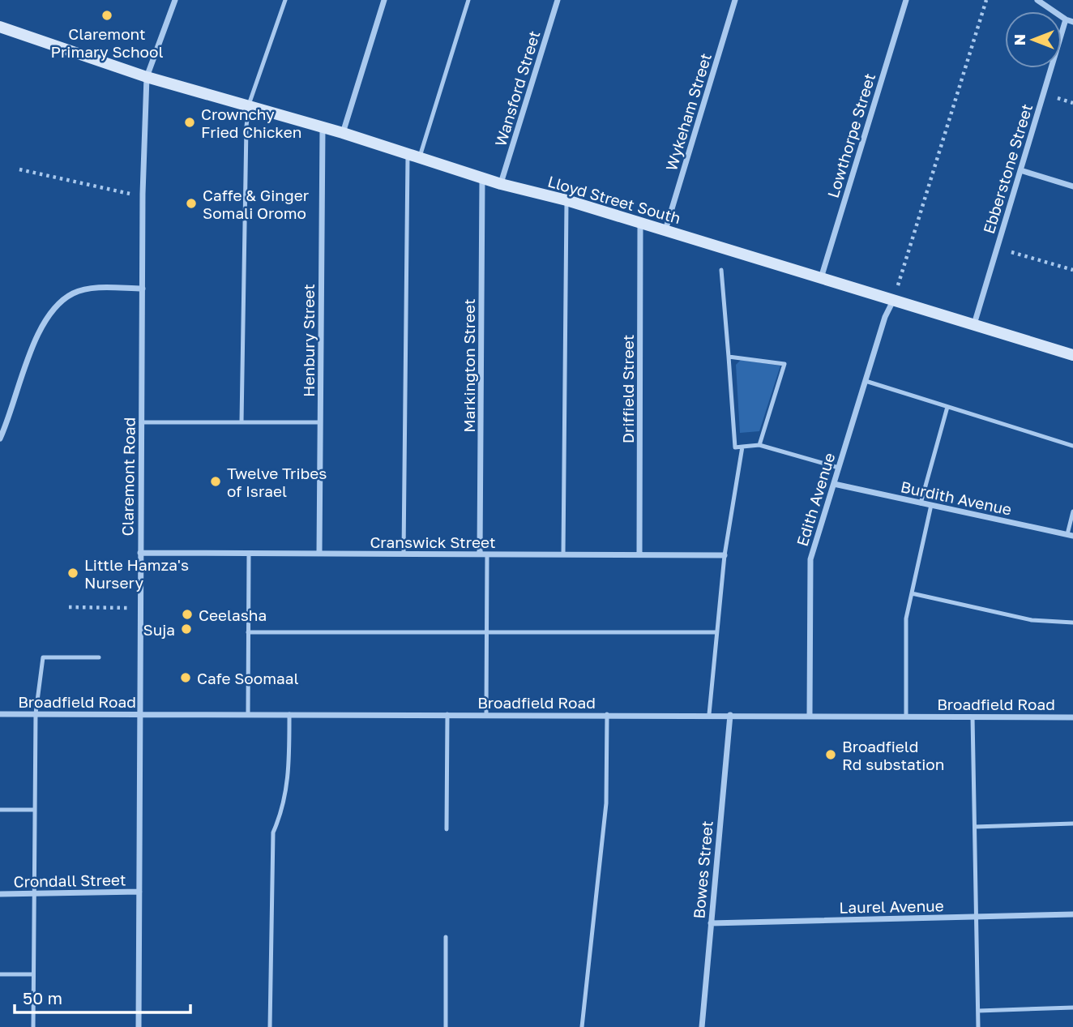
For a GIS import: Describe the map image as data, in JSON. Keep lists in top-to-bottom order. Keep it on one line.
{"streets":{"street":["Wansford Street","Wykeham Street","Lowthorpe Street","Ebberstone Street","Lloyd Street South","Henbury Street","Markington Street","Driffield Street","Claremont Road","Burdith Avenue","Edith Avenue","Cranswick Street","Broadfield Road","Bowes Street","Crondall Street","Laurel Avenue"]},"crossings":[["Wansford Street","Lloyd Street South"],["Wykeham Street","Lloyd Street South"],["Lowthorpe Street","Lloyd Street South"],["Ebberstone Street","Lloyd Street South"],["Lloyd Street South","Henbury Street"],["Lloyd Street South","Markington Street"],["Lloyd Street South","Driffield Street"],["Lloyd Street South","Claremont Road"],["Lloyd Street South","Edith Avenue"],["Henbury Street","Cranswick Street"],["Markington Street","Cranswick Street"],["Driffield Street","Cranswick Street"],["Claremont Road","Cranswick Street"],["Claremont Road","Broadfield Road"],["Claremont Road","Crondall Street"],["Burdith Avenue","Edith Avenue"],["Edith Avenue","Broadfield Road"],["Broadfield Road","Bowes Street"],["Bowes Street","Laurel Avenue"]],"places":["Claremont Primary School","Crownchy Fried Chicken","Caffe & Ginger Somali Oromo","Twelve Tribes of Israel","Little Hamza's Nursery","Ceelasha","Suja","Cafe Soomaal","Broadfield Rd substation"],"scale_bar":"50 m","north":"left"}
